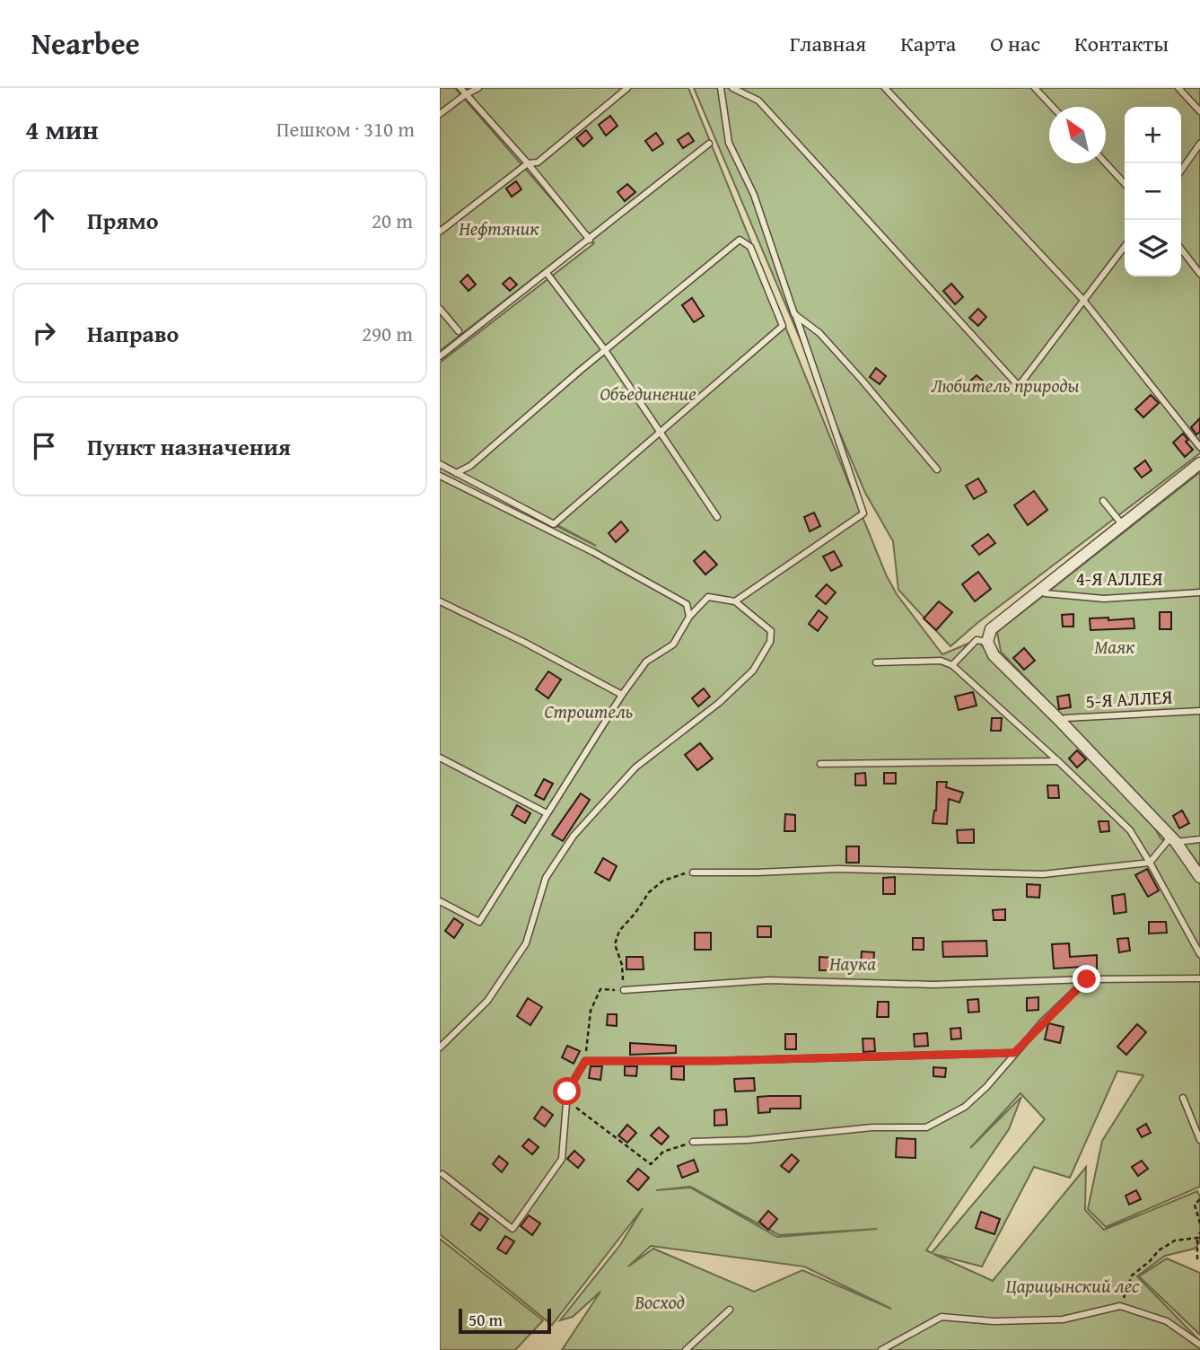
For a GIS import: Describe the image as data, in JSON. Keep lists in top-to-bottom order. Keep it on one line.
{"streets":{"lane":["4-Я АЛЛЕЯ","5-Я АЛЛЕЯ"]},"parks":["Нефтяник","Любитель природы","Объединение","Маяк","Строитель","Наука","Царицынский лес","Восход"],"scale_bar":"50 m","north":"top left","page":{"header":"Nearbee","nav":["Главная","Карта","О нас","Контакты"],"heading":["4 мин","Пешком · 310 m"],"map_buttons":["+","−"],"list":[["Прямо","20 m"],["Направо","290 m"],"Пункт назначения"],"scale":"50 m"}}
